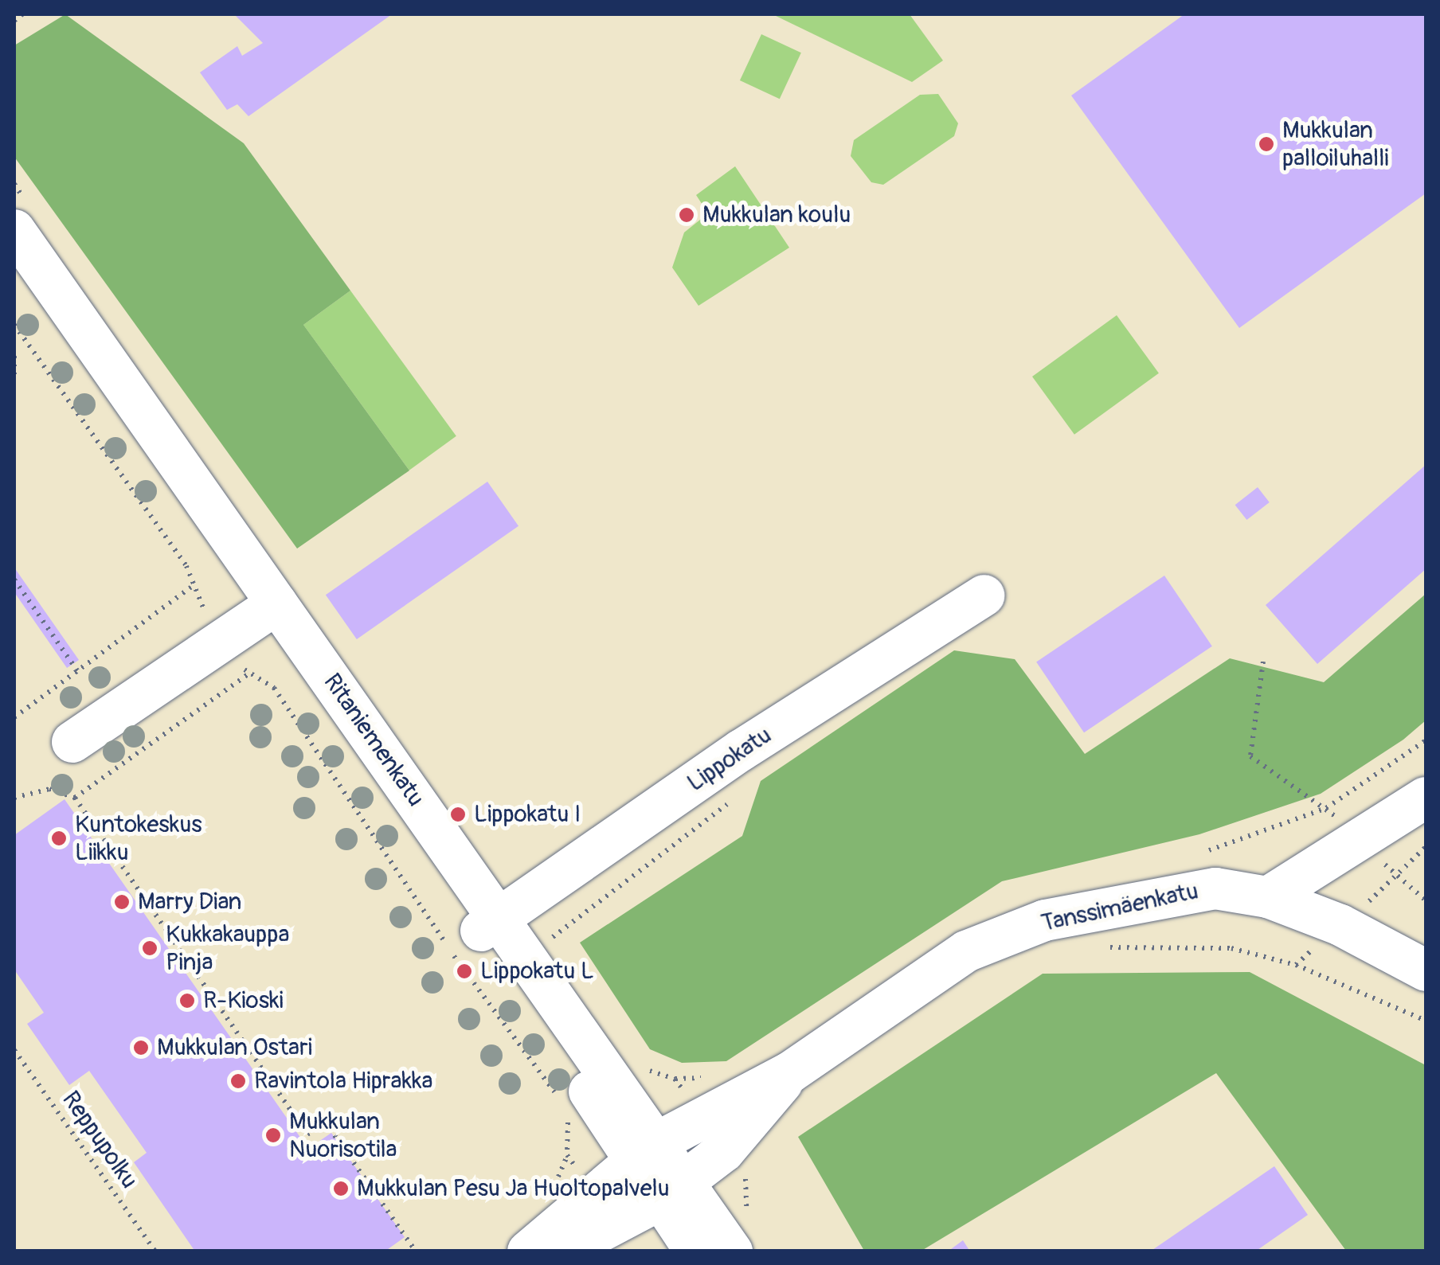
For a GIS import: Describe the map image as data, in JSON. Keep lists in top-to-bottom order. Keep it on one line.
{"streets":{"street":["Ritaniemenkatu","Lippokatu","Tanssimäenkatu"],"path":["Reppupolku"]},"crossings":[["Ritaniemenkatu","Lippokatu"],["Ritaniemenkatu","Tanssimäenkatu"]],"places":["Mukkulan palloiluhalli","Mukkulan koulu","Lippokatu I","Kuntokeskus Liikku","Marry Dian","Kukkakauppa Pinja","Lippokatu L","R-Kioski","Mukkulan Ostari","Ravintola Hiprakka","Mukkulan Nuorisotila","Mukkulan Pesu Ja Huoltopalvelu"]}
